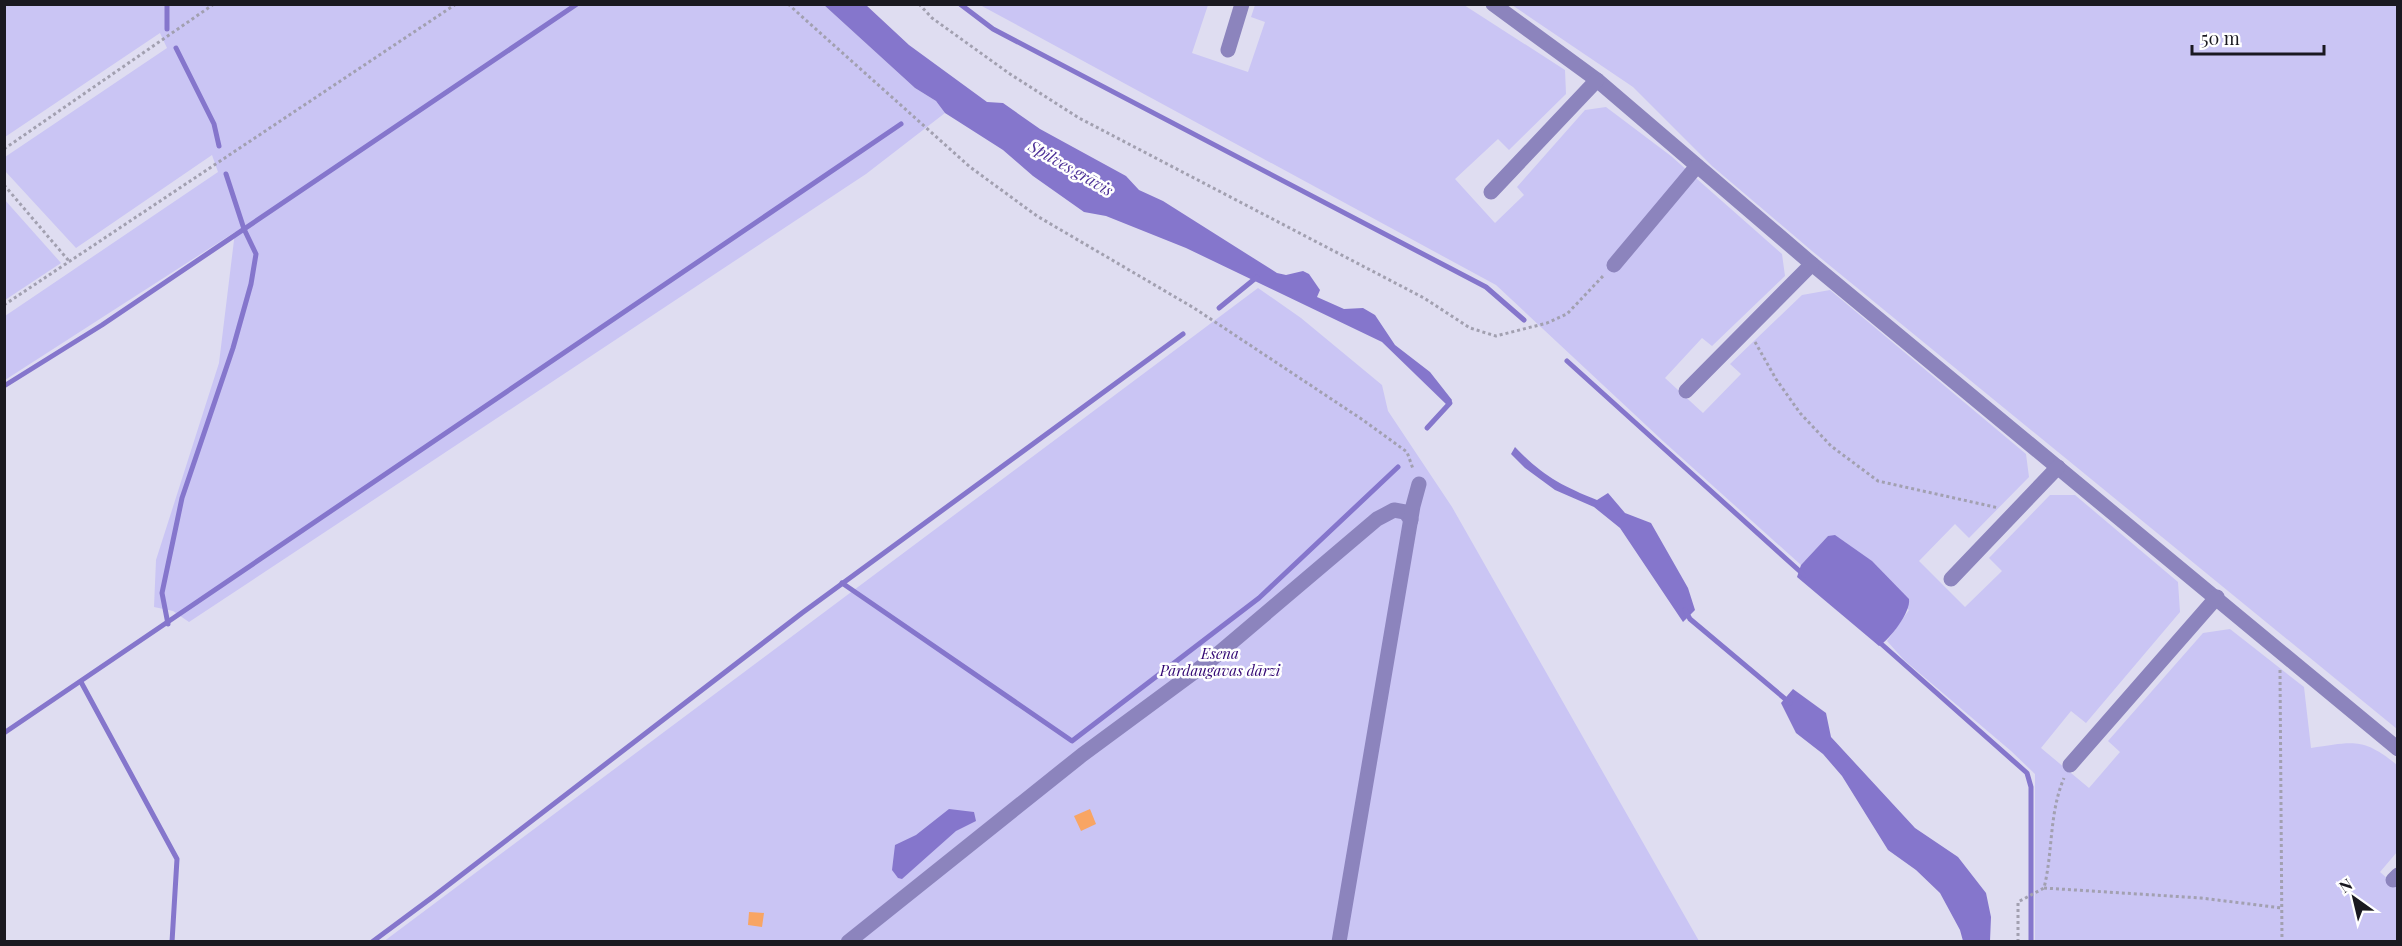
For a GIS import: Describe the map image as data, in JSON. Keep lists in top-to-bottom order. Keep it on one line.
{"water":["Spilves grāvis"],"parks":["Esena Pārdaugavas dārzi"],"scale_bar":"50 m","north":"top left"}
